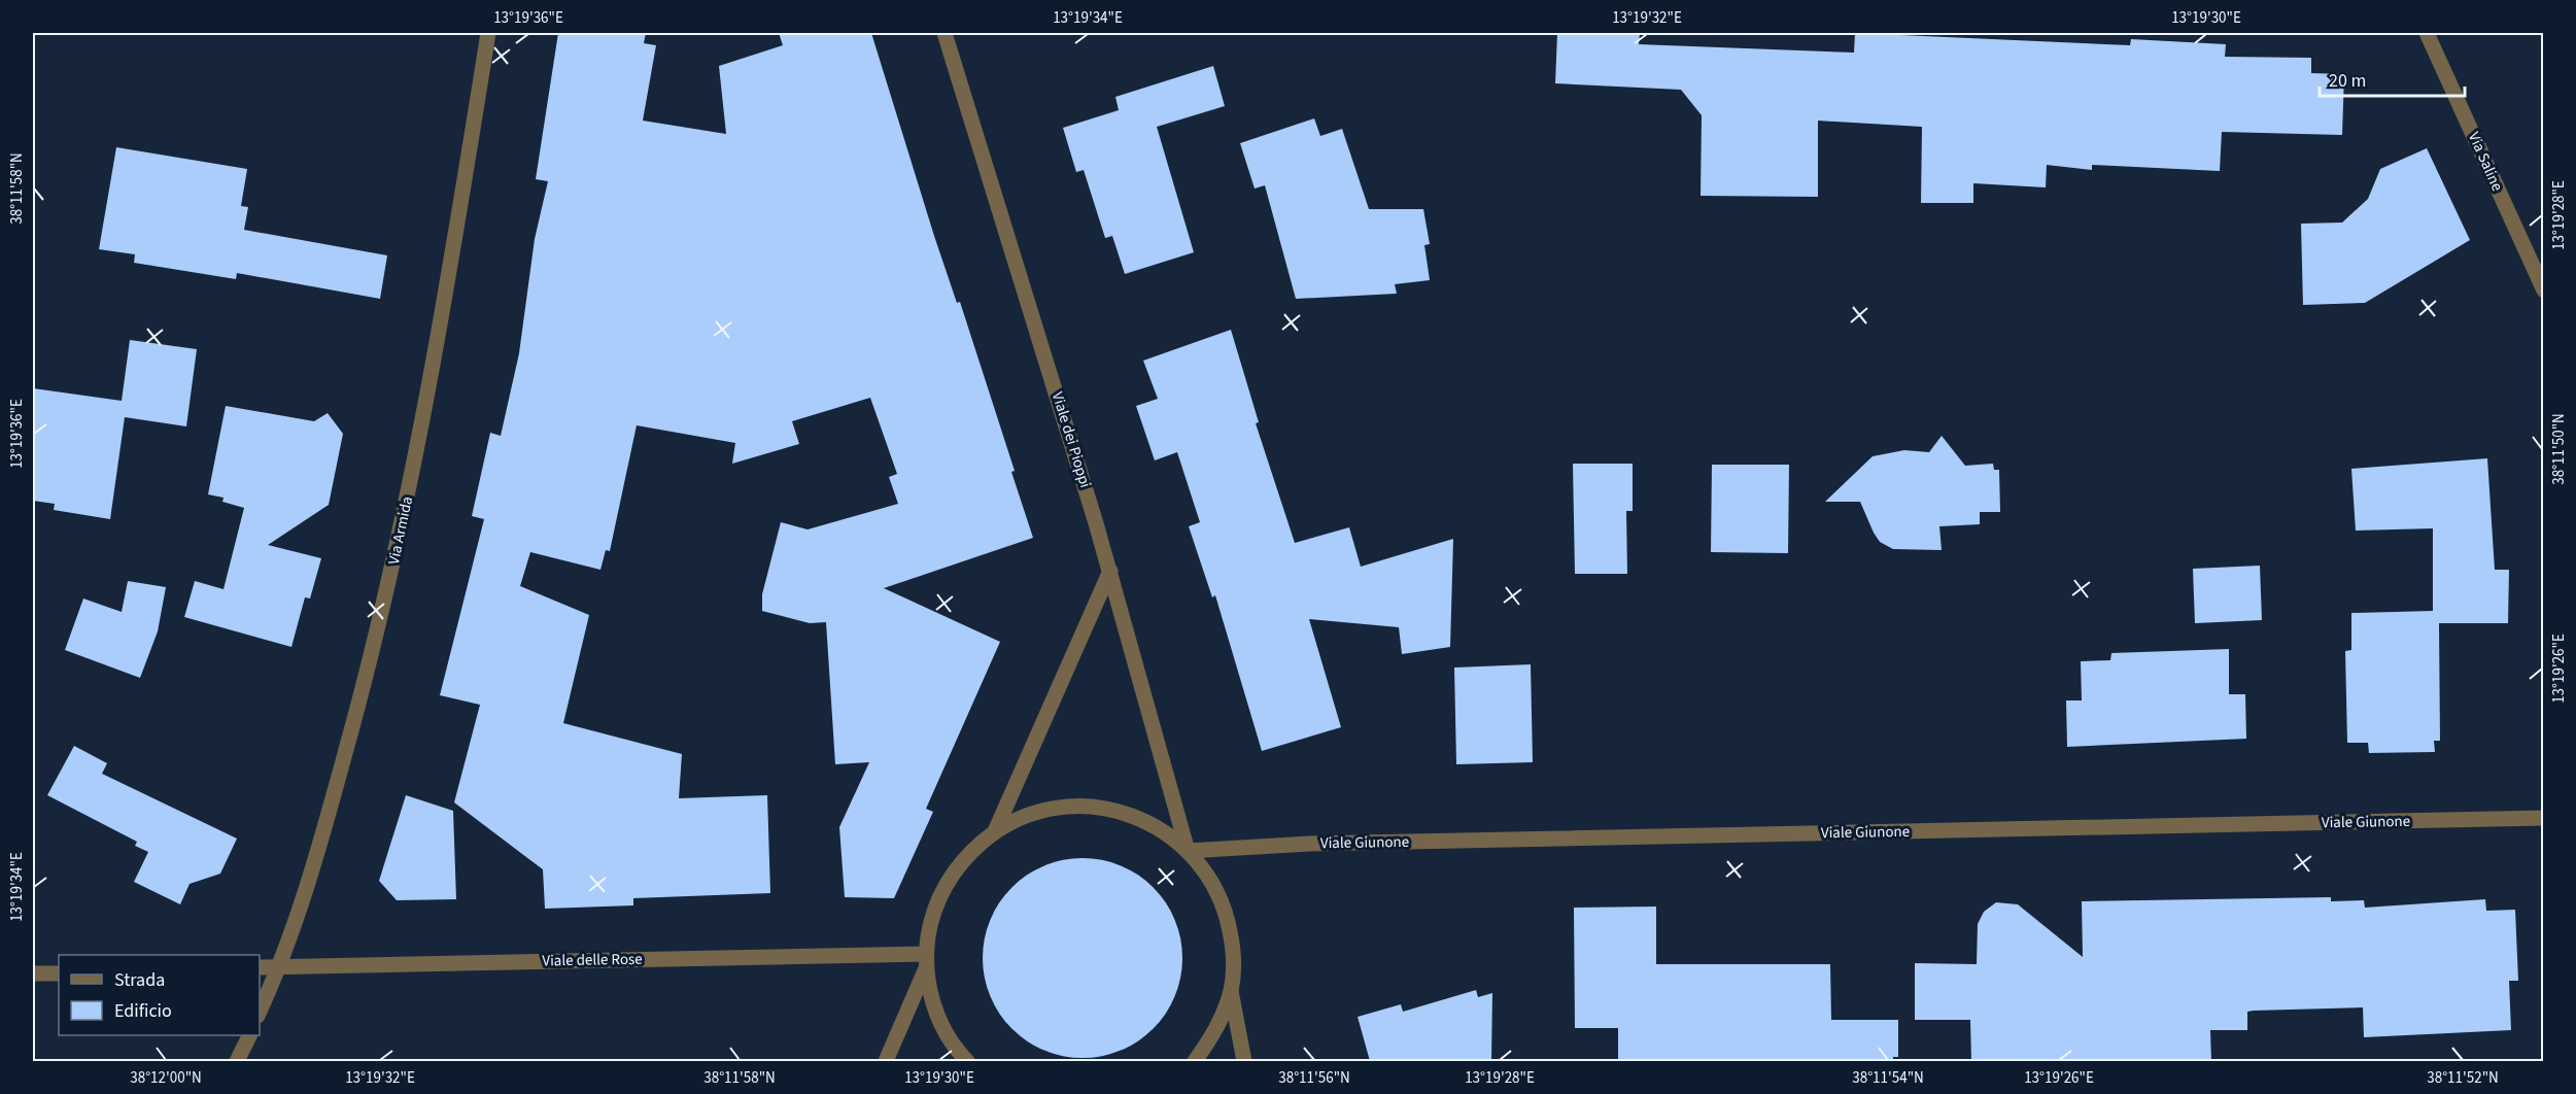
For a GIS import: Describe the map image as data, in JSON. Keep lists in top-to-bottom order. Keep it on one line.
{"streets":{"street":["Via Saline","Viale dei Pioppi","Via Armida","Viale Giunone","Viale delle Rose"]},"crossings":[["Viale dei Pioppi","Viale Giunone"],["Via Armida","Viale delle Rose"]],"legend":["Strada","Edificio"],"scale_bar":"20 m","coordinates":["13°19'36\"E","13°19'34\"E","13°19'32\"E","13°19'30\"E","38°11'58\"N","13°19'28\"E","38°11'50\"N","13°19'26\"E","38°12'00\"N","38°11'56\"N","38°11'54\"N","38°11'52\"N"]}
